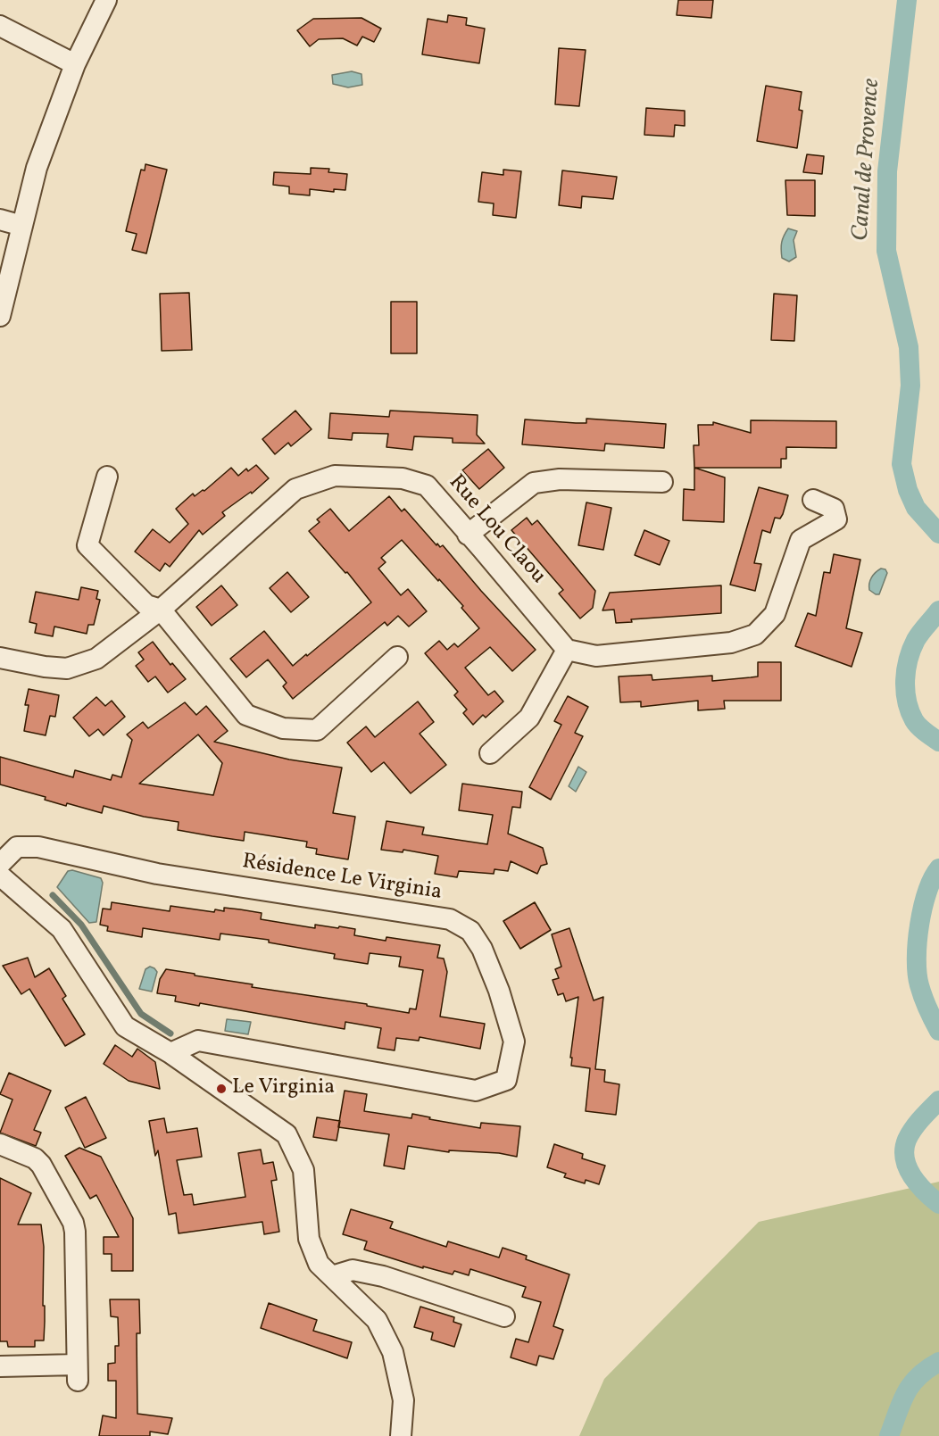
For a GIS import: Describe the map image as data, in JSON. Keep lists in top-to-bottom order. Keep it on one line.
{"streets":{"street":["Rue Lou Claou","Résidence Le Virginia"]},"water":["Canal de Provence"],"places":["Le Virginia"]}
